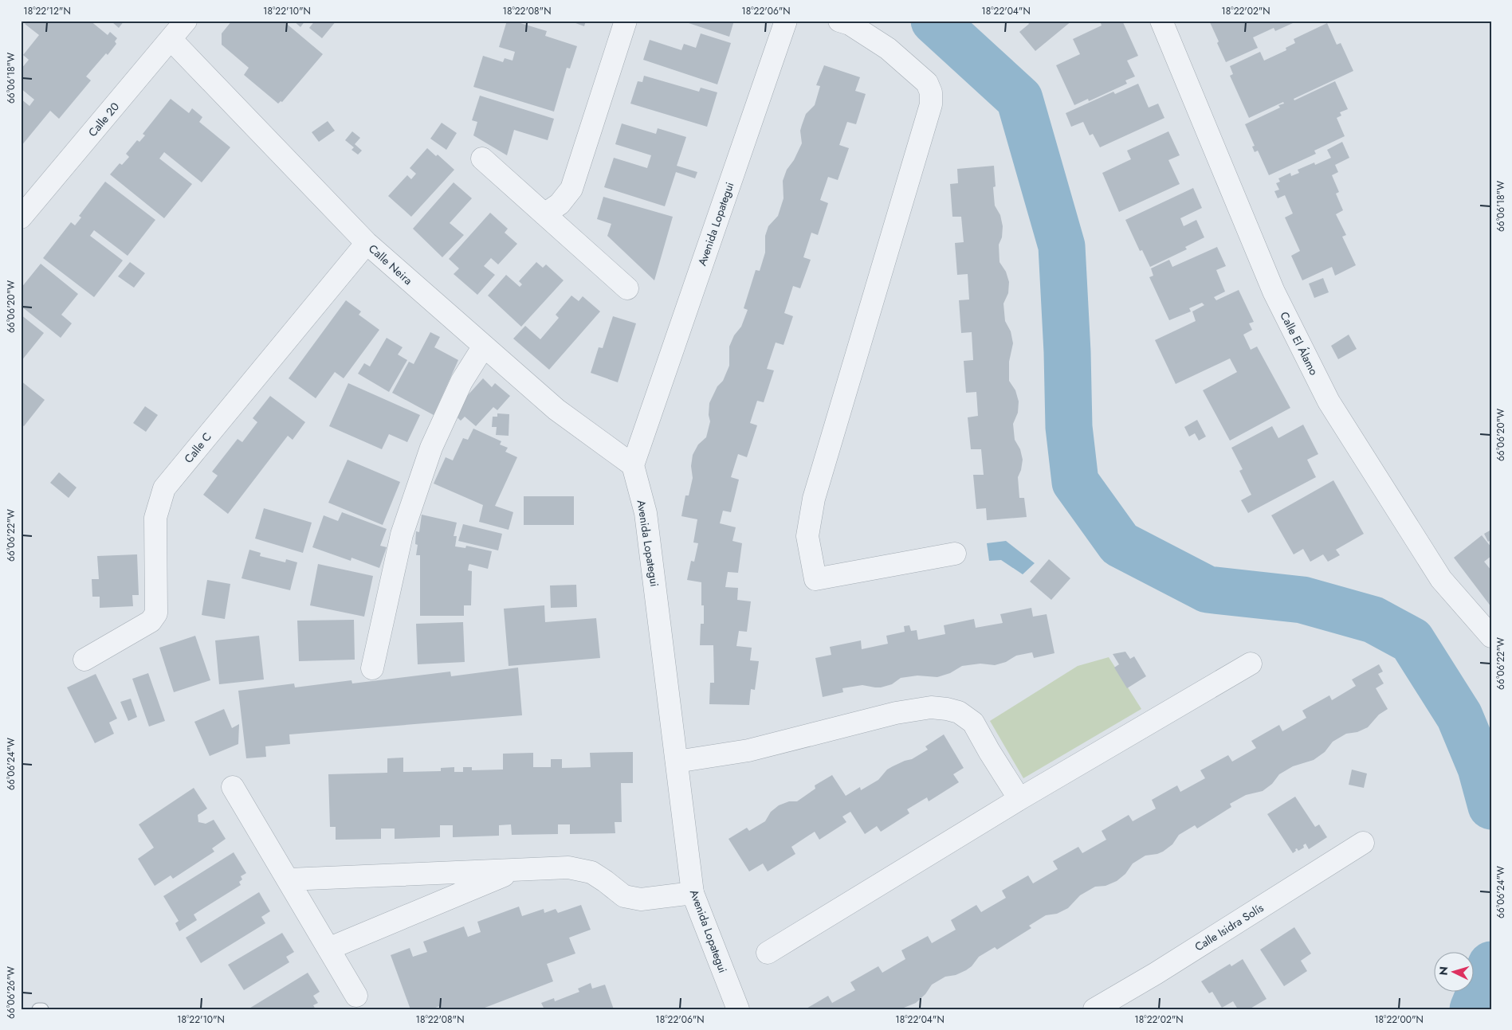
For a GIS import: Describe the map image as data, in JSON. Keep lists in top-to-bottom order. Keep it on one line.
{"streets":{"street":["Calle 20","Avenida Lopategui","Calle Neira","Calle El Álamo","Calle C","Calle Isidra Solís"]},"crossings":[["Calle 20","Calle Neira"],["Avenida Lopategui","Calle Neira"],["Calle Neira","Calle C"]],"north":"left","coordinates":["18°22'12\"N","18°22'10\"N","18°22'08\"N","18°22'06\"N","18°22'04\"N","18°22'02\"N","66°06'18\"W","66°06'20\"W","66°06'22\"W","66°06'24\"W","66°06'26\"W","18°22'00\"N"]}
